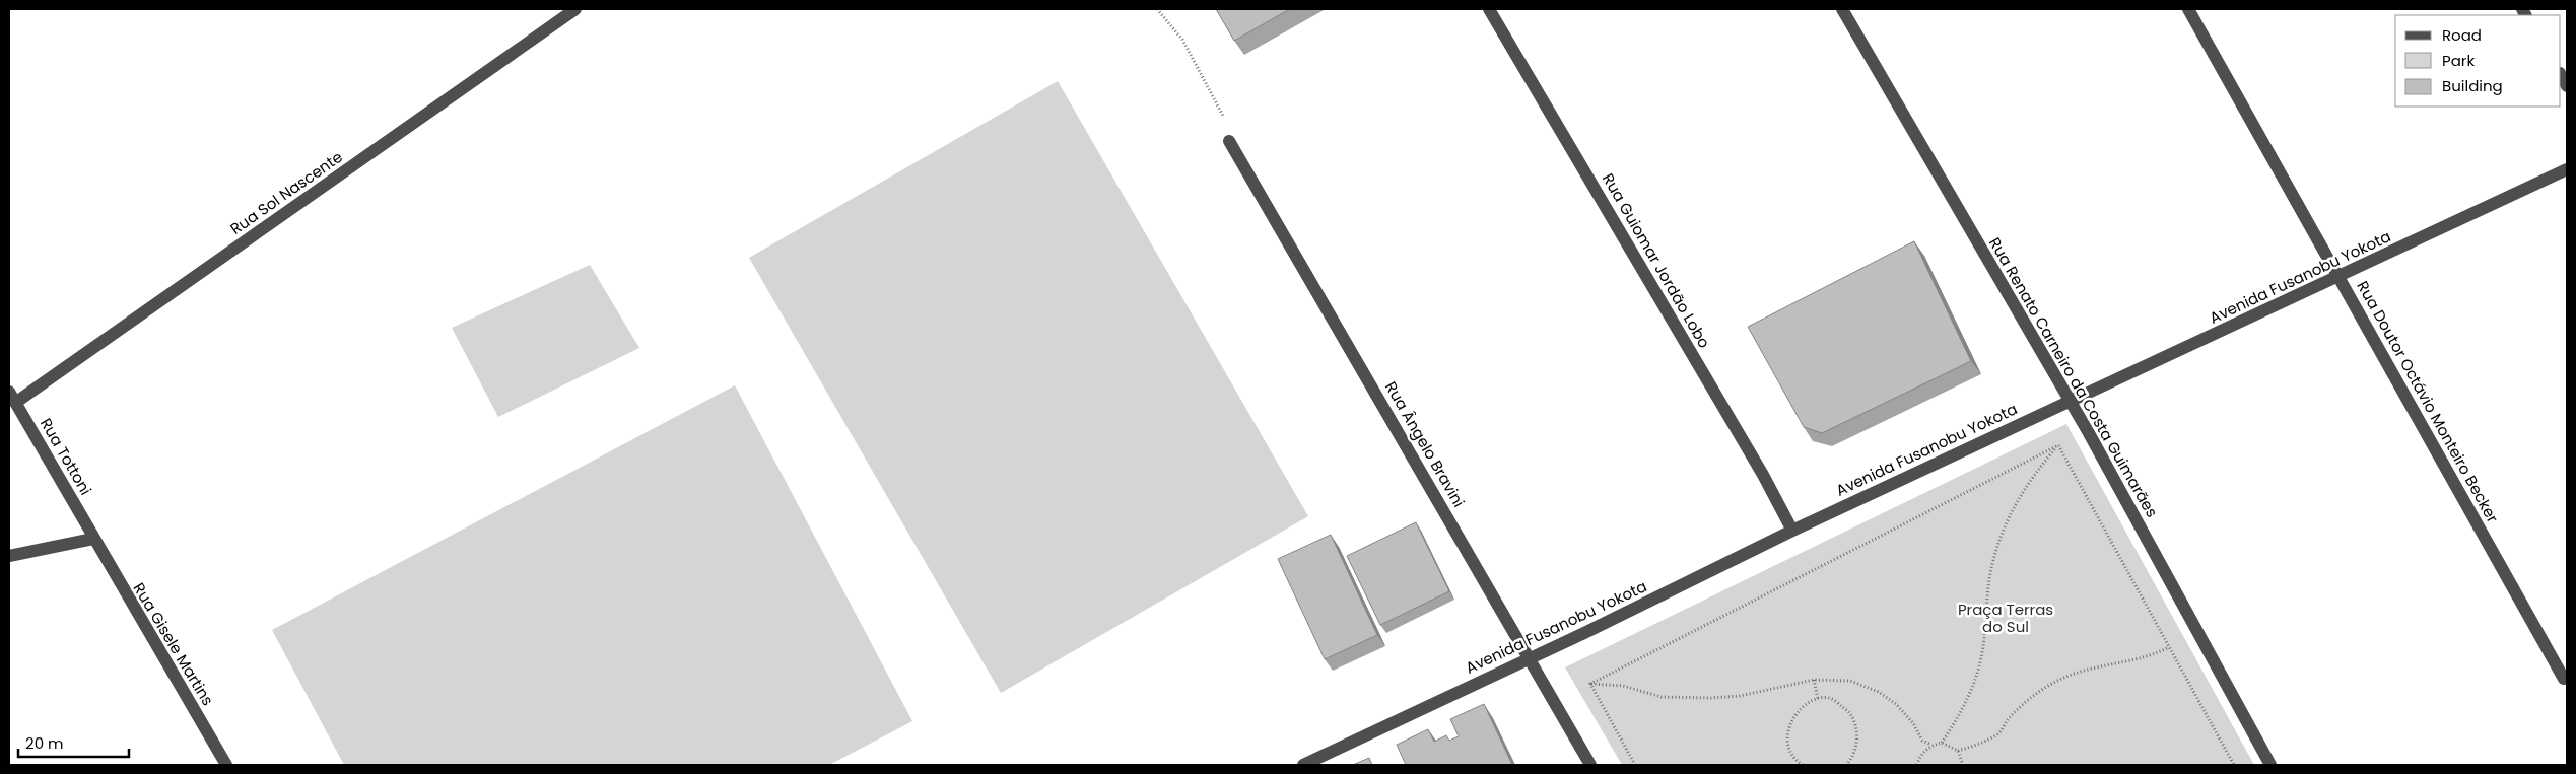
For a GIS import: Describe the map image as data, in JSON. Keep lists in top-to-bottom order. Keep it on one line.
{"streets":{"street":["Rua Sol Nascente","Rua Guiomar Jordão Lobo","Avenida Fusanobu Yokota","Rua Renato Carneiro da Costa Guimarães","Rua Doutor Octávio Monteiro Becker","Rua Ângelo Bravini","Rua Tottoni","Rua Gisele Martins"]},"crossings":[["Rua Sol Nascente","Rua Tottoni"],["Rua Guiomar Jordão Lobo","Avenida Fusanobu Yokota"],["Avenida Fusanobu Yokota","Rua Renato Carneiro da Costa Guimarães"],["Avenida Fusanobu Yokota","Rua Doutor Octávio Monteiro Becker"],["Avenida Fusanobu Yokota","Rua Ângelo Bravini"],["Rua Tottoni","Rua Gisele Martins"]],"parks":["Praça Terras do Sul"],"legend":["Road","Park","Building"],"scale_bar":"20 m"}
